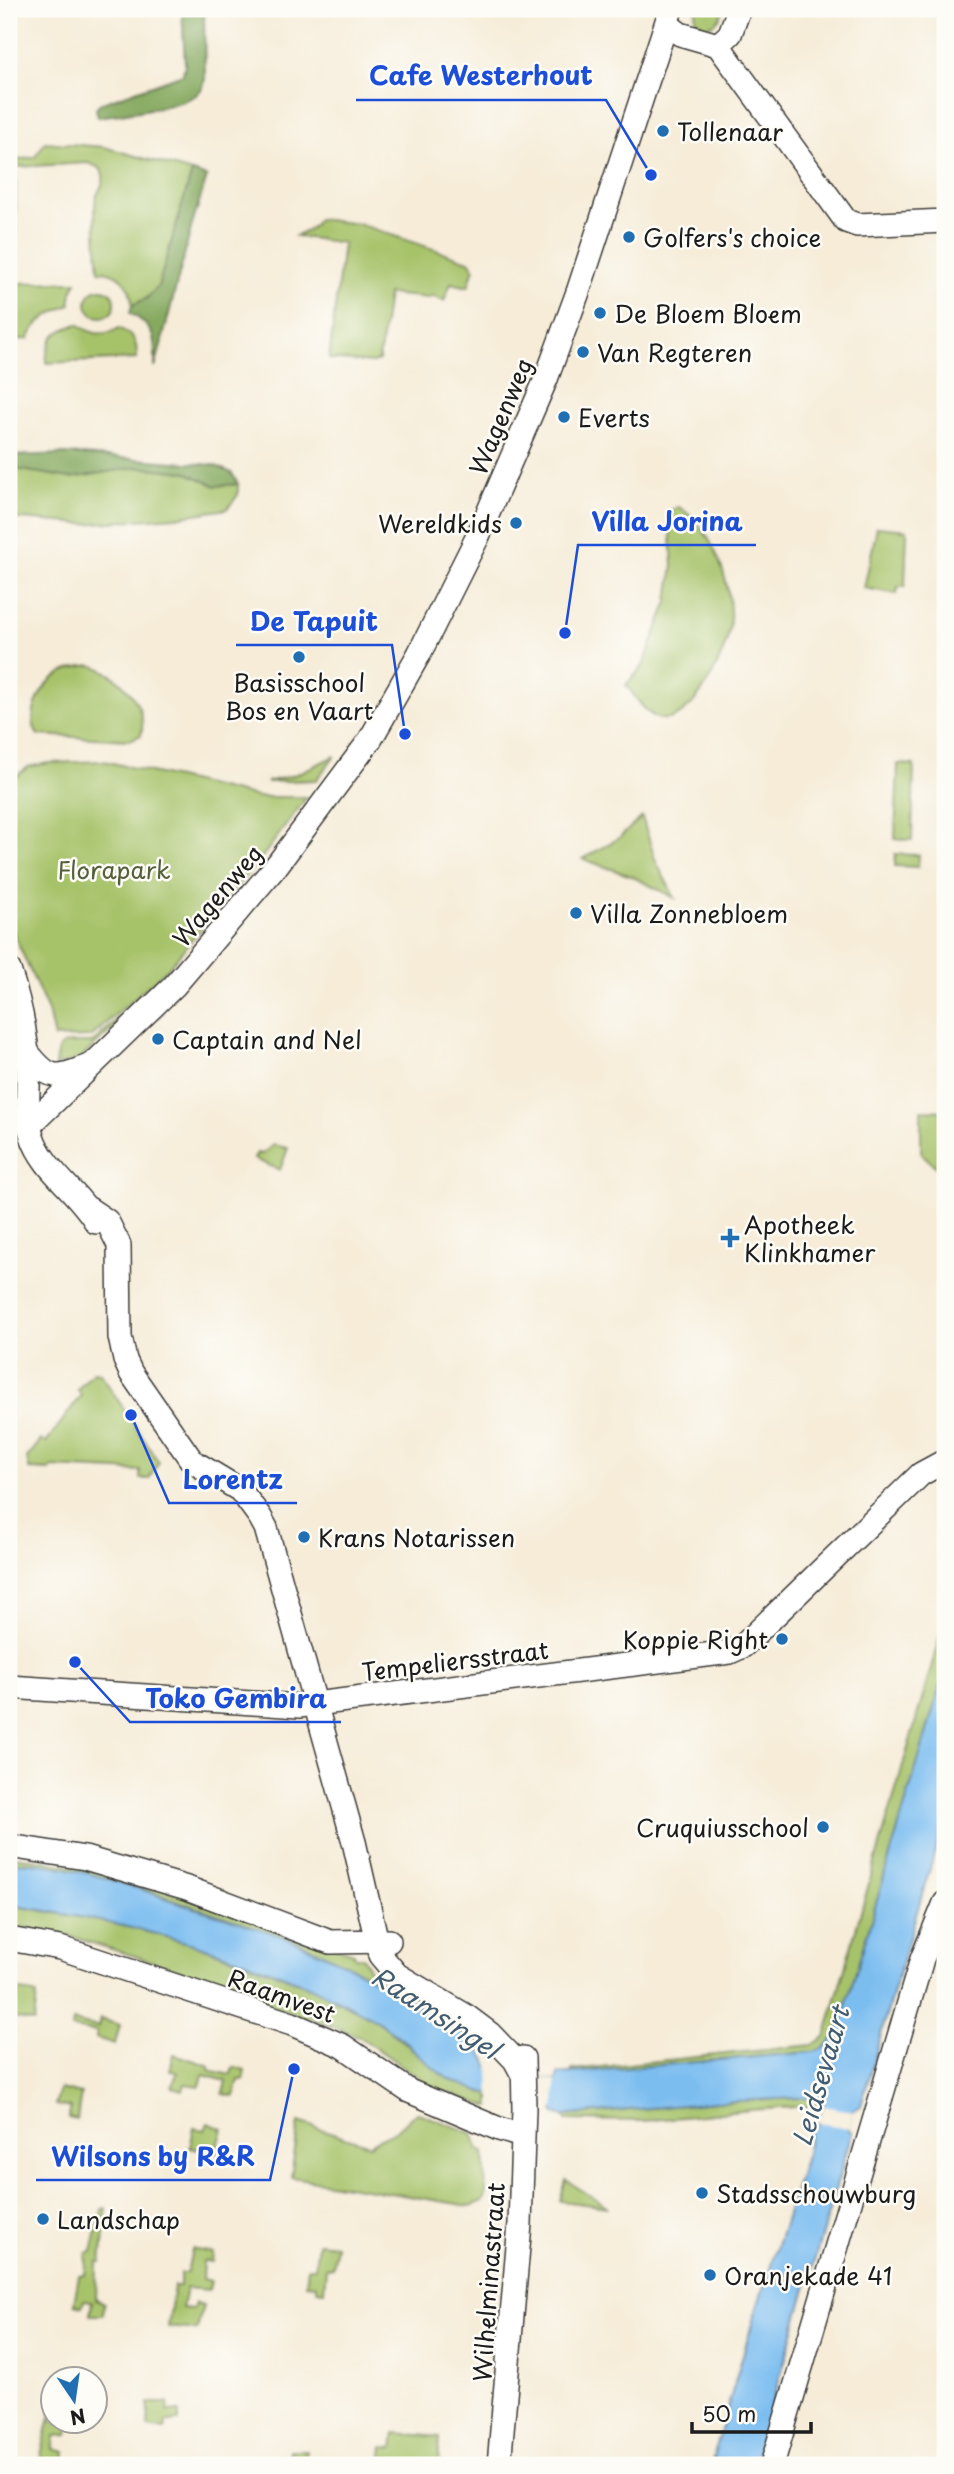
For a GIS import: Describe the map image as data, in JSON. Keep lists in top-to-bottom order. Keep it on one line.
{"streets":{"street":["Wagenweg","Tempeliersstraat","Raamvest","Wilhelminastraat"]},"crossings":[["Raamvest","Wilhelminastraat"]],"water":["Raamsingel","Leidsevaart"],"parks":["Florapark"],"places":{"other":["Tollenaar","Cafe Westerhout","Golfers's choice","De Bloem Bloem","Van Regteren","Everts","Wereldkids","Villa Jorina","Basisschool Bos en Vaart","De Tapuit","Villa Zonnebloem","Captain and Nel","Lorentz","Krans Notarissen","Koppie Right","Toko Gembira","Cruquiusschool","Wilsons by R&R","Stadsschouwburg","Landschap","Oranjekade 41"],"health":["Apotheek Klinkhamer"]},"scale_bar":"50 m","north":"bottom"}
